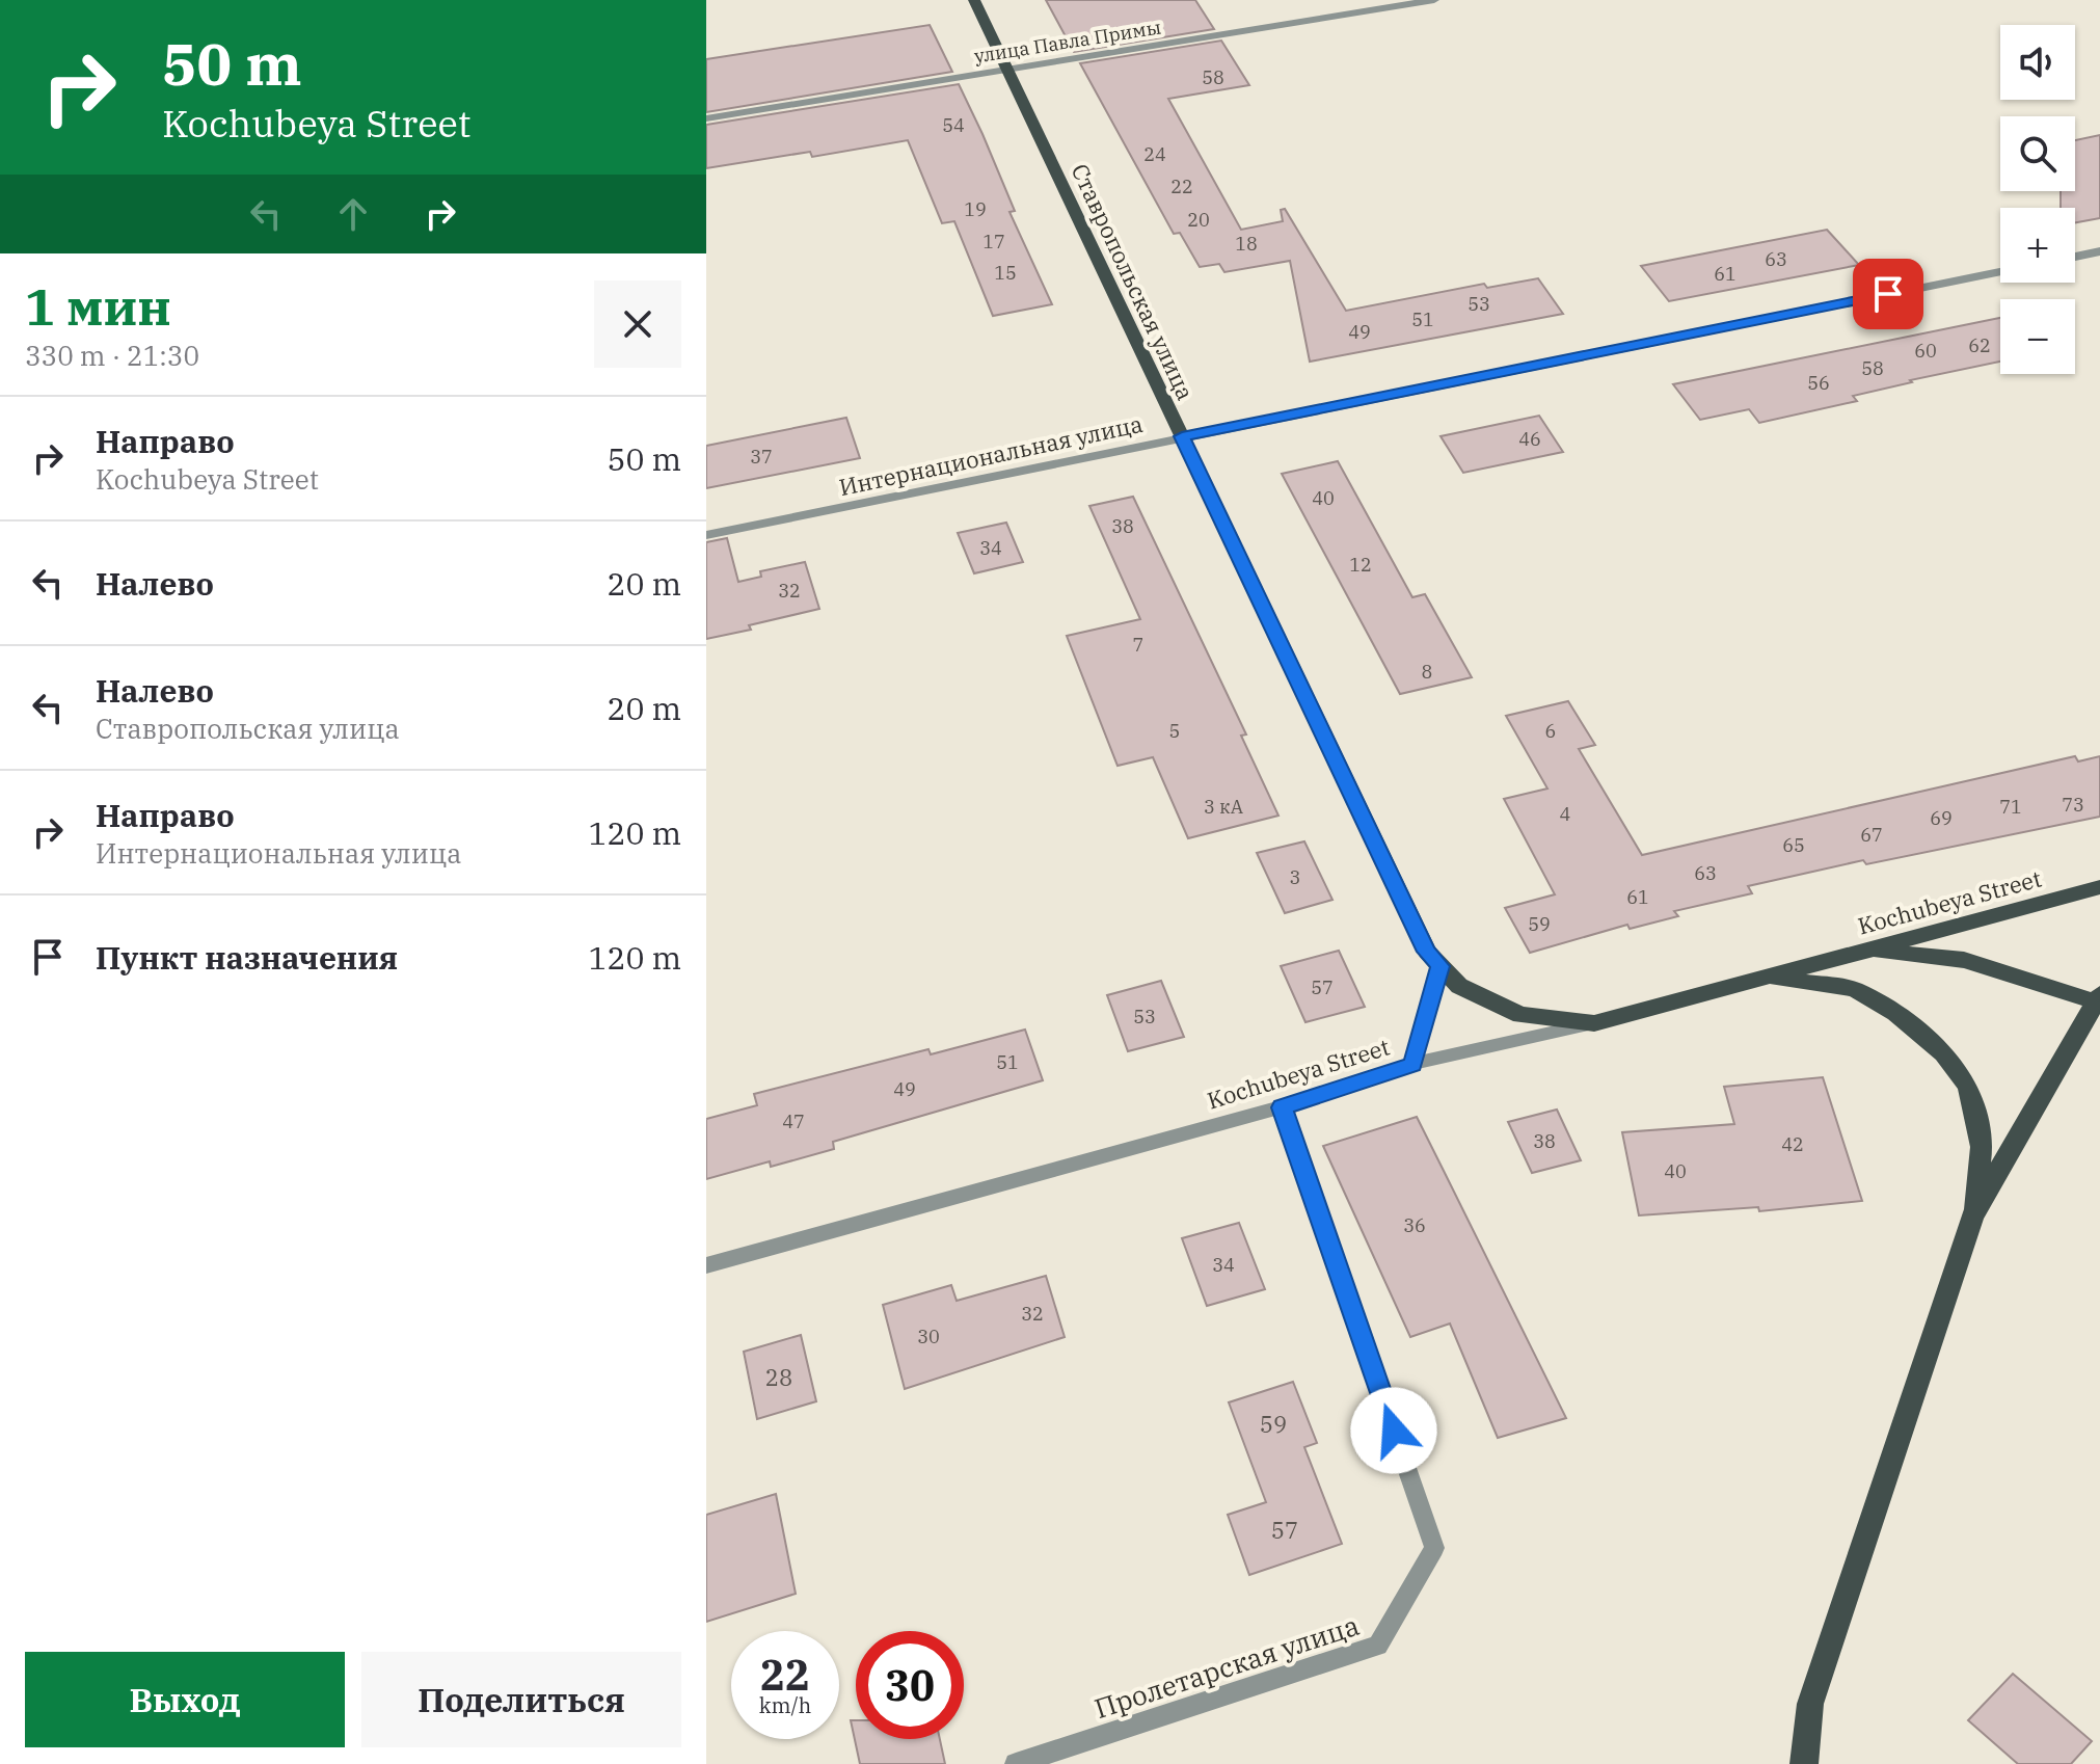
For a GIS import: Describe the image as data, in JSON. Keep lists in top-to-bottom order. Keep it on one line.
{"streets":{"main road":["Ставропольская улица","Kochubeya Street"],"street":["улица Павла Примы","Интернациональная улица","Пролетарская улица"]},"crossings":[["улица Павла Примы","Ставропольская улица"],["Ставропольская улица","Интернациональная улица"],["Ставропольская улица","Kochubeya Street"],["Kochubeya Street","Пролетарская улица"]],"house_numbers":["58","54","24","22","19","20","17","18","63","15","61","53","51","49","62","60","58","56","46","37","40","38","34","12","32","7","8","5","6","73","3 кА","71","4","69","67","65","63","3","61","59","57","53","51","49","47","38","42","40","36","34","32","30","28","59","57"],"page":{"turn":["50 m","Kochubeya Street"],"map_buttons":["+","−"],"heading":["1 мин","330 m · 21:30"],"list":[{"name":"Направо","note":"Kochubeya Street","value":"50 m"},{"name":"Налево","value":"20 m"},{"name":"Налево","note":"Ставропольская улица","value":"20 m"},{"name":"Направо","note":"Интернациональная улица","value":"120 m"},{"name":"Пункт назначения","value":"120 m"}],"speed":"22 km/h","limit":"30","buttons":["Выход","Поделиться"]}}
